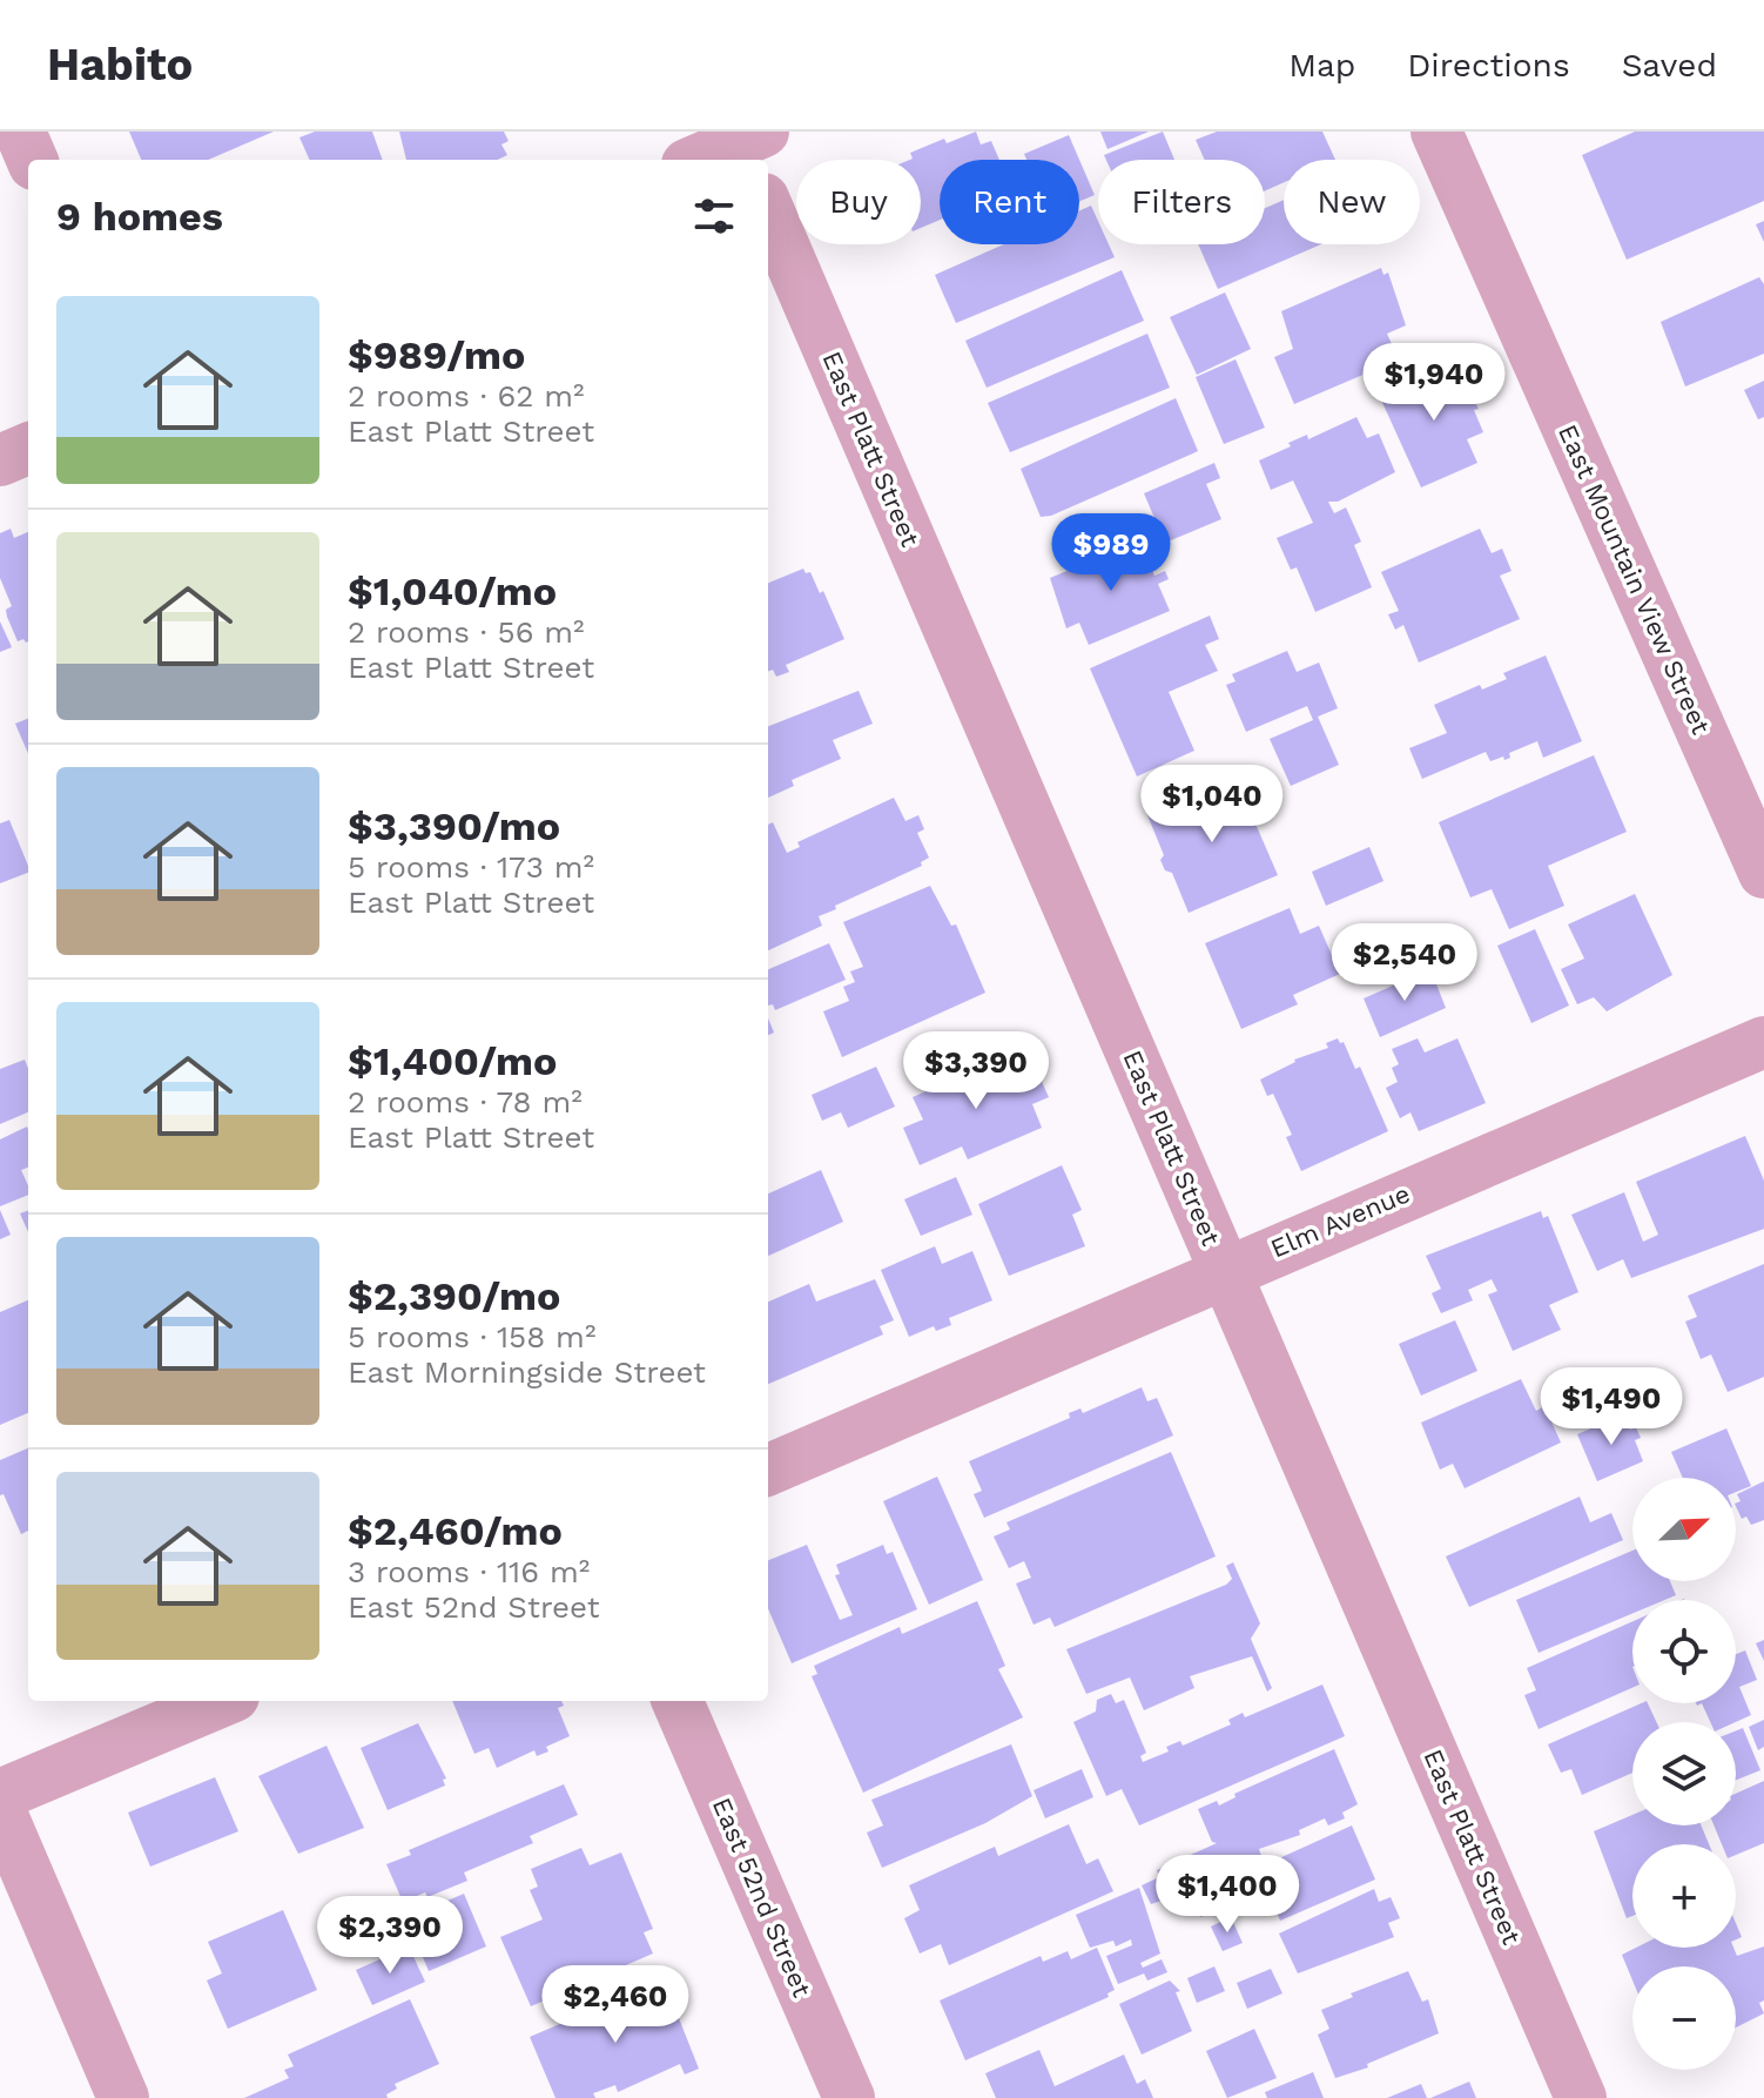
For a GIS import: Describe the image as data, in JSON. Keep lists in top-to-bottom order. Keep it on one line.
{"streets":{"street":["East Platt Street","East Mountain View Street","Elm Avenue","East 52nd Street"]},"crossings":[["East Platt Street","Elm Avenue"]],"north":"top right","page":{"header":"Habito","nav":["Map","Directions","Saved"],"chip":["Buy","Rent","Filters","New"],"heading":"9 homes","list":[{"name":"$989/mo","note":"2 rooms · 62 m² · East Platt Street"},{"name":"$1,040/mo","note":"2 rooms · 56 m² · East Platt Street"},{"name":"$3,390/mo","note":"5 rooms · 173 m² · East Platt Street"},{"name":"$1,400/mo","note":"2 rooms · 78 m² · East Platt Street"},{"name":"$2,390/mo","note":"5 rooms · 158 m² · East Morningside Street"},{"name":"$2,460/mo","note":"3 rooms · 116 m² · East 52nd Street"}],"price":["$1,940","$989","$1,040","$2,540","$3,390","$1,490","$1,400","$2,390","$2,460"],"map_buttons":["+","−"]}}
